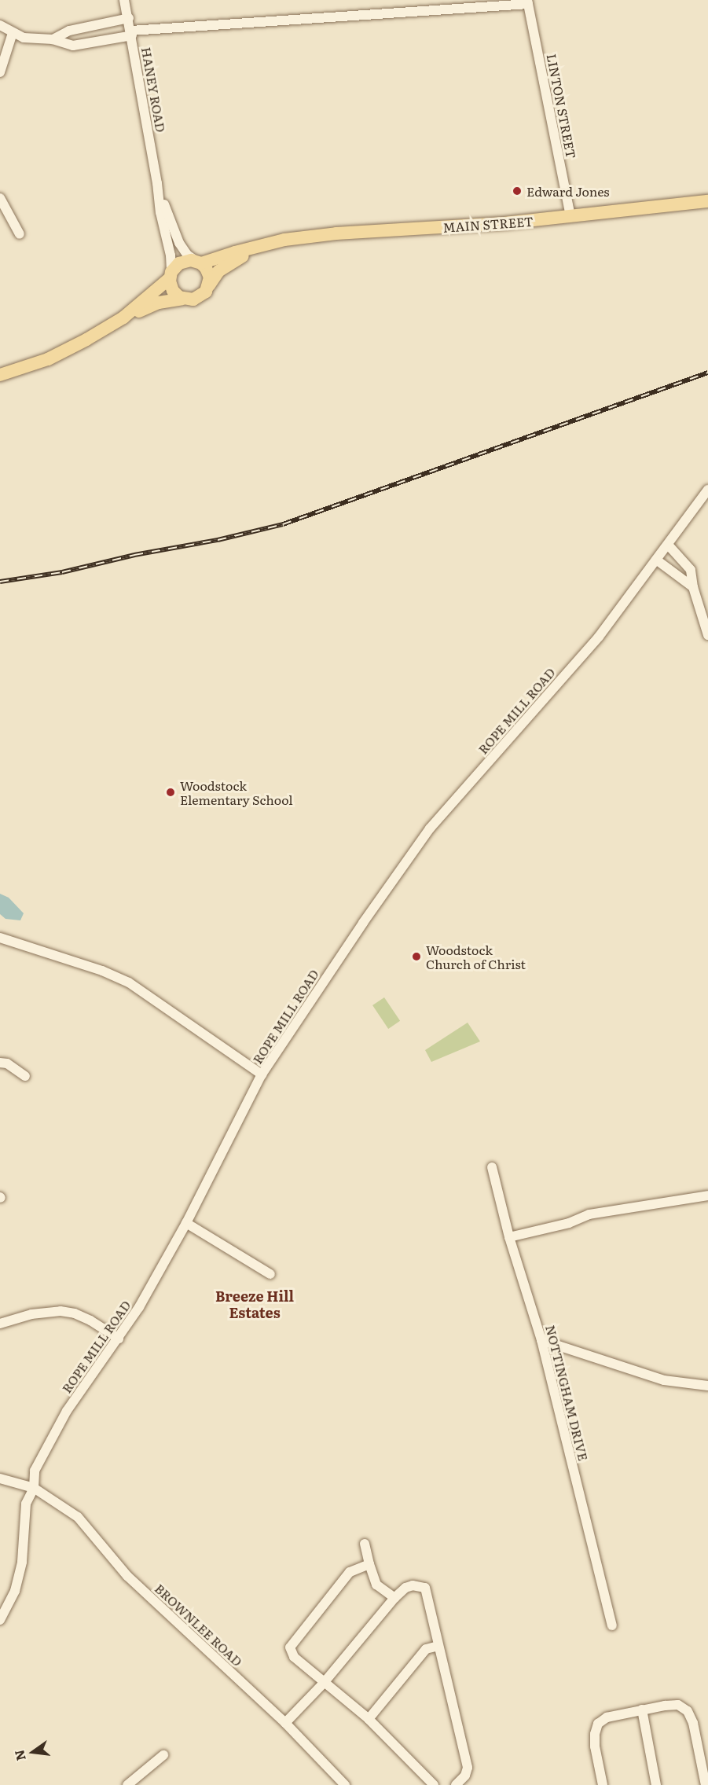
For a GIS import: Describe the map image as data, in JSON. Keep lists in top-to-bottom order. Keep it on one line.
{"streets":{"main road":["MAIN STREET"],"street":["HANEY ROAD","LINTON STREET","ROPE MILL ROAD","NOTTINGHAM DRIVE","BROWNLEE ROAD"]},"crossings":[["HANEY ROAD","MAIN STREET"],["LINTON STREET","MAIN STREET"],["ROPE MILL ROAD","BROWNLEE ROAD"]],"districts":["Breeze Hill Estates"],"places":["Edward Jones","Woodstock Elementary School","Woodstock Church of Christ"],"north":"left"}
